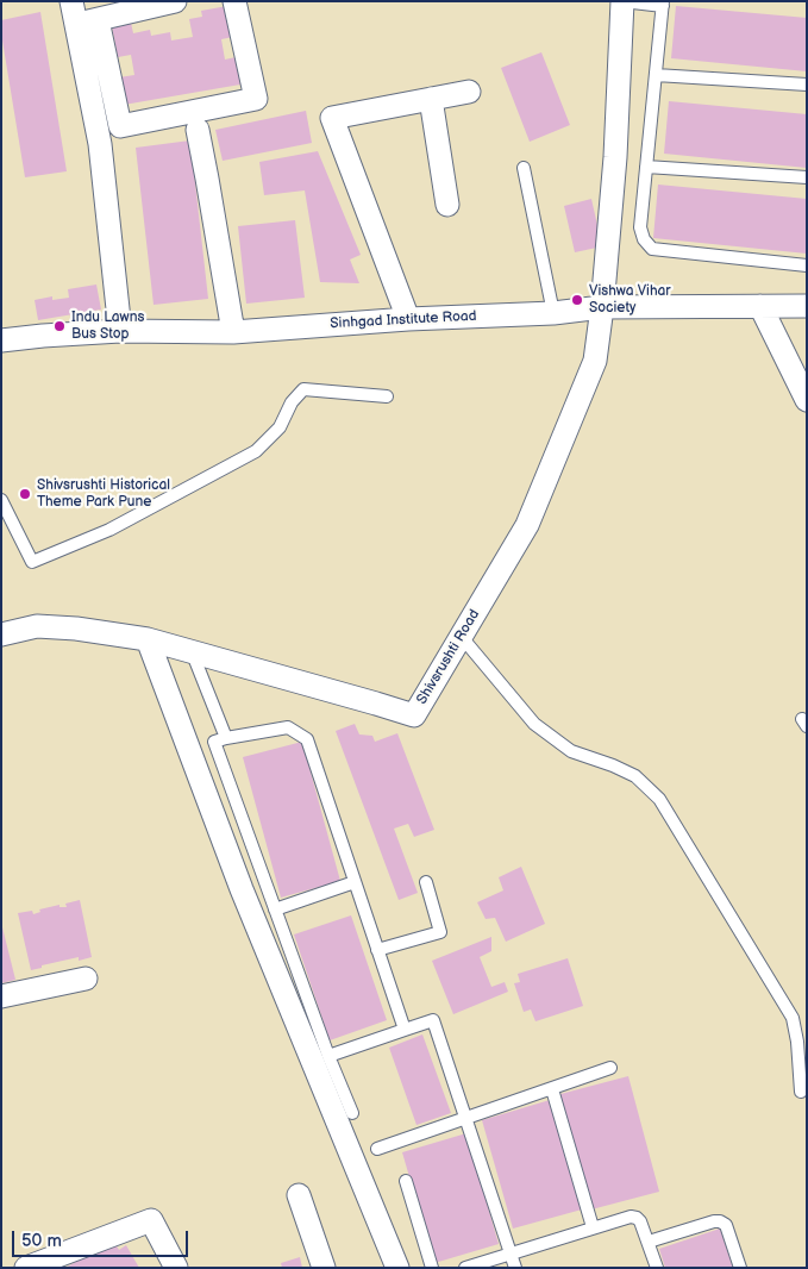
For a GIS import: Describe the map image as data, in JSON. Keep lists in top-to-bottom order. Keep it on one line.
{"streets":{"street":["Sinhgad Institute Road","Shivsrushti Road"]},"crossings":[["Sinhgad Institute Road","Shivsrushti Road"]],"places":["Vishwa Vihar Society","Indu Lawns Bus Stop","Shivsrushti Historical Theme Park Pune"],"scale_bar":"50 m"}
